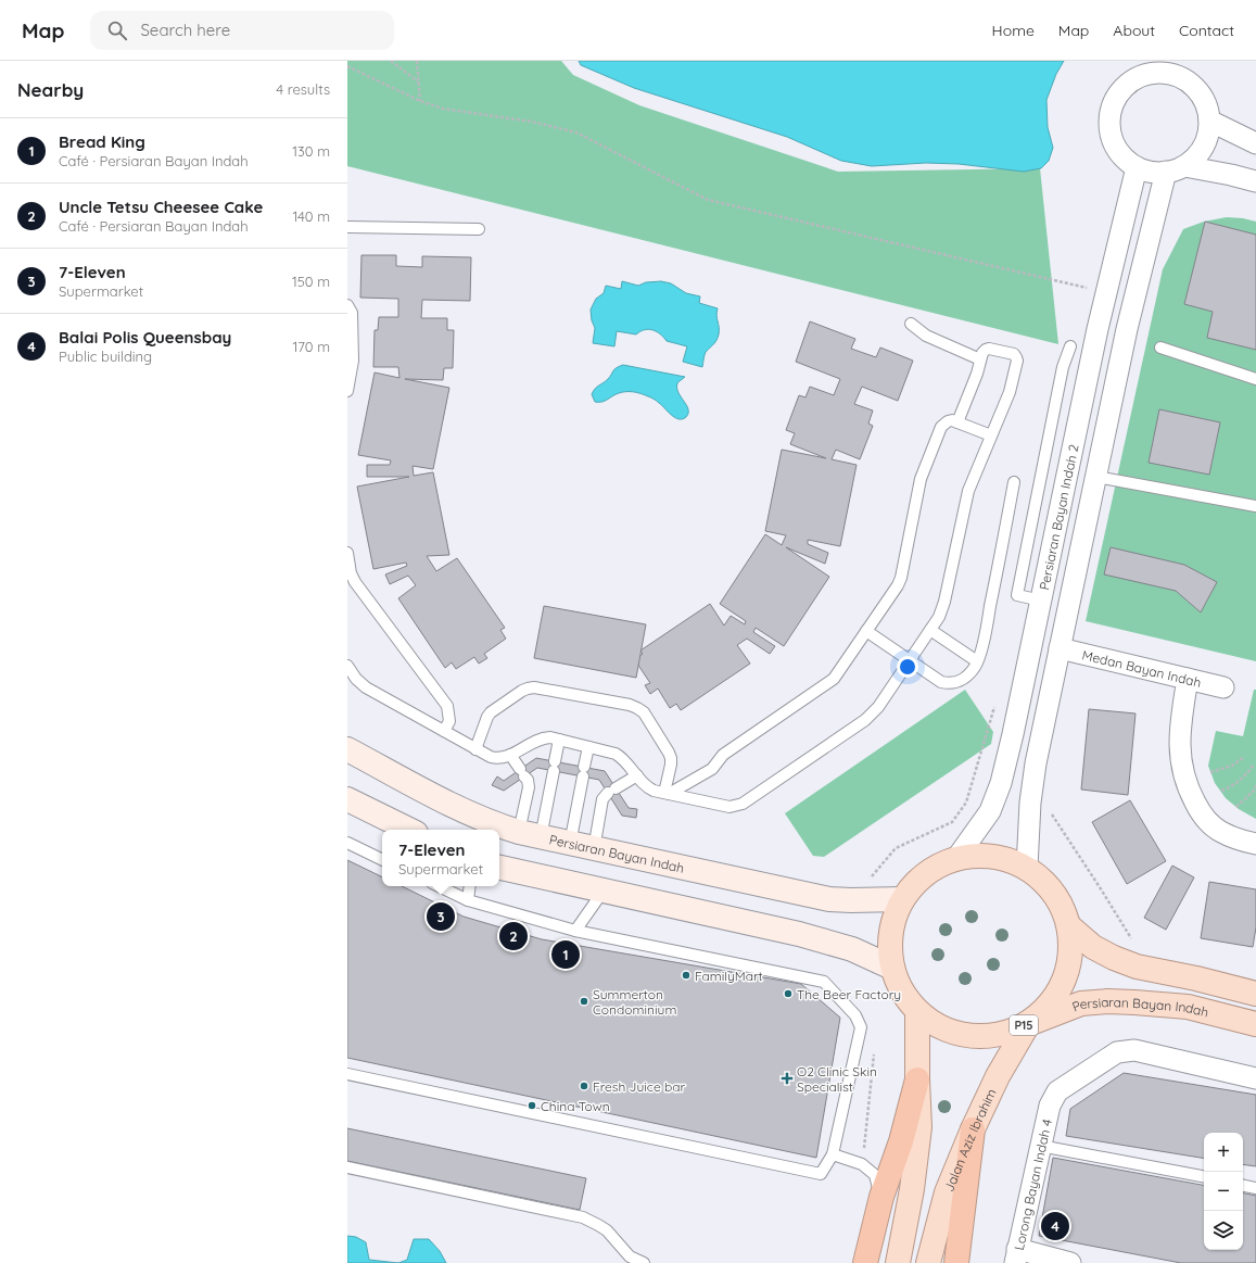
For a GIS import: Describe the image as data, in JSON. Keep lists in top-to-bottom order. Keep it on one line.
{"streets":{"main road":["Persiaran Bayan Indah","P15","Jalan Aziz Ibrahim"],"street":["Persiaran Bayan Indah 2","Medan Bayan Indah","Lorong Bayan Indah 4"]},"crossings":[["Persiaran Bayan Indah 2","P15"],["Persiaran Bayan Indah","P15"],["Persiaran Bayan Indah","Jalan Aziz Ibrahim"],["P15","Jalan Aziz Ibrahim"]],"places":{"other":["FamilyMart","The Beer Factory","Summerton Condominium","Fresh Juice bar","China Town"],"health":["O2 Clinic Skin Specialist"]},"page":{"header":"Map","search":"Search here","nav":["Home","Map","About","Contact"],"heading":["Nearby","4 results"],"list":[{"mark":"1","name":"Bread King","note":"Café · Persiaran Bayan Indah","value":"130 m"},{"mark":"2","name":"Uncle Tetsu Cheesee Cake","note":"Café · Persiaran Bayan Indah","value":"140 m"},{"mark":"3","name":"7-Eleven","note":"Supermarket","value":"150 m"},{"mark":"4","name":"Balai Polis Queensbay","note":"Public building","value":"170 m"}],"popup":["7-Eleven","Supermarket"],"pins":["3","2","1","4"],"map_buttons":["+","−"]}}
